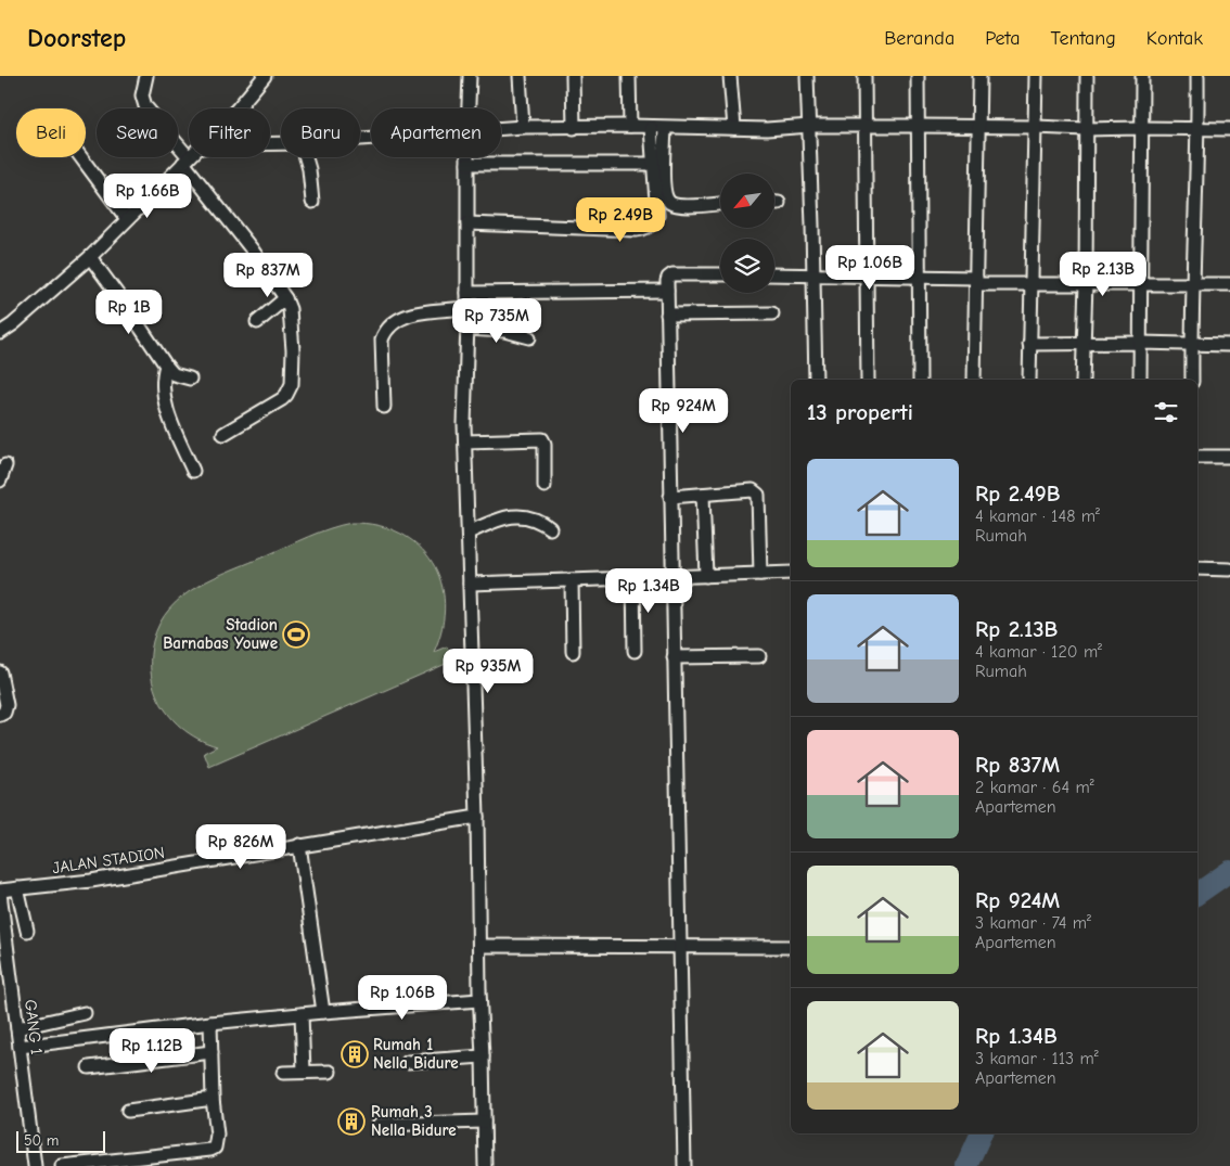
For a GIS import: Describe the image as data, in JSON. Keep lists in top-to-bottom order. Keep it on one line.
{"streets":{"street":["JALAN STADION","GANG 1"]},"crossings":[["JALAN STADION","GANG 1"]],"places":{"sports":["Stadion Barnabas Youwe"],"building":["Rumah 1 Nella Bidure","Rumah 3 Nella Bidure"]},"scale_bar":"50 m","north":"bottom left","page":{"header":"Doorstep","nav":["Beranda","Peta","Tentang","Kontak"],"chip":["Beli","Sewa","Filter","Baru","Apartemen"],"price":["Rp 1.66B","Rp 2.49B","Rp 1.06B","Rp 2.13B","Rp 837M","Rp 1B","Rp 735M","Rp 924M","Rp 1.34B","Rp 935M","Rp 826M","Rp 1.06B","Rp 1.12B"],"heading":"13 properti","list":[{"name":"Rp 2.49B","note":"4 kamar · 148 m² · Rumah"},{"name":"Rp 2.13B","note":"4 kamar · 120 m² · Rumah"},{"name":"Rp 837M","note":"2 kamar · 64 m² · Apartemen"},{"name":"Rp 924M","note":"3 kamar · 74 m² · Apartemen"},{"name":"Rp 1.34B","note":"3 kamar · 113 m² · Apartemen"}],"scale":"50 m"}}
